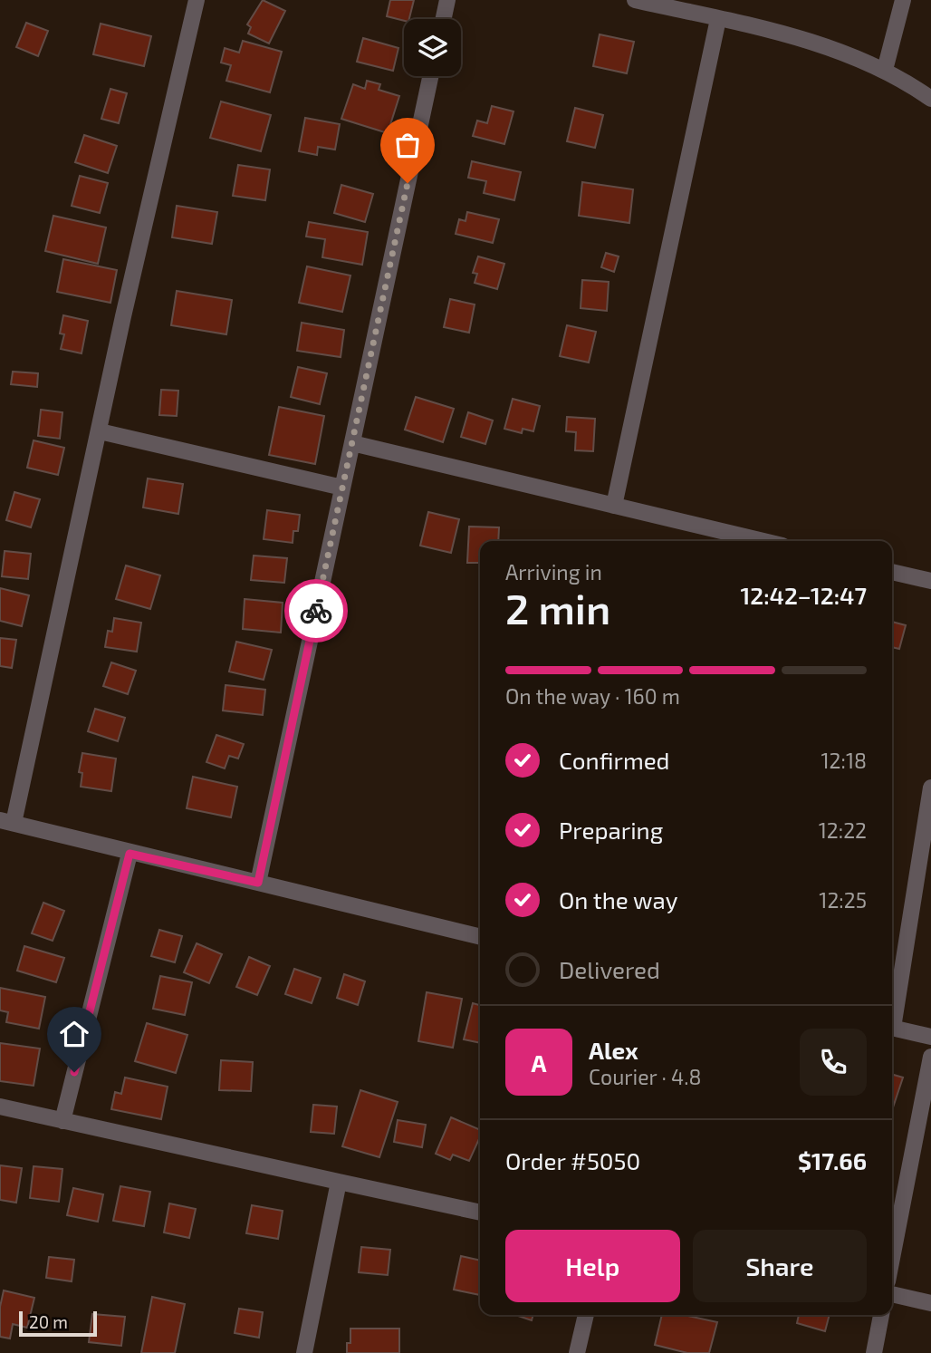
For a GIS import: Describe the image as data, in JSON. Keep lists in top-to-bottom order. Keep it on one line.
{"scale_bar":"20 m","page":{"heading":["2 min","Arriving in","12:42–12:47"],"panel":["Alex","Courier · 4.8","Order #5050","$17.66"],"bar":"On the way · 160 m","list":[["Confirmed","12:18"],["Preparing","12:22"],["On the way","12:25"],"Delivered"],"round":"A","buttons":["Help","Share"],"scale":"20 m"}}
